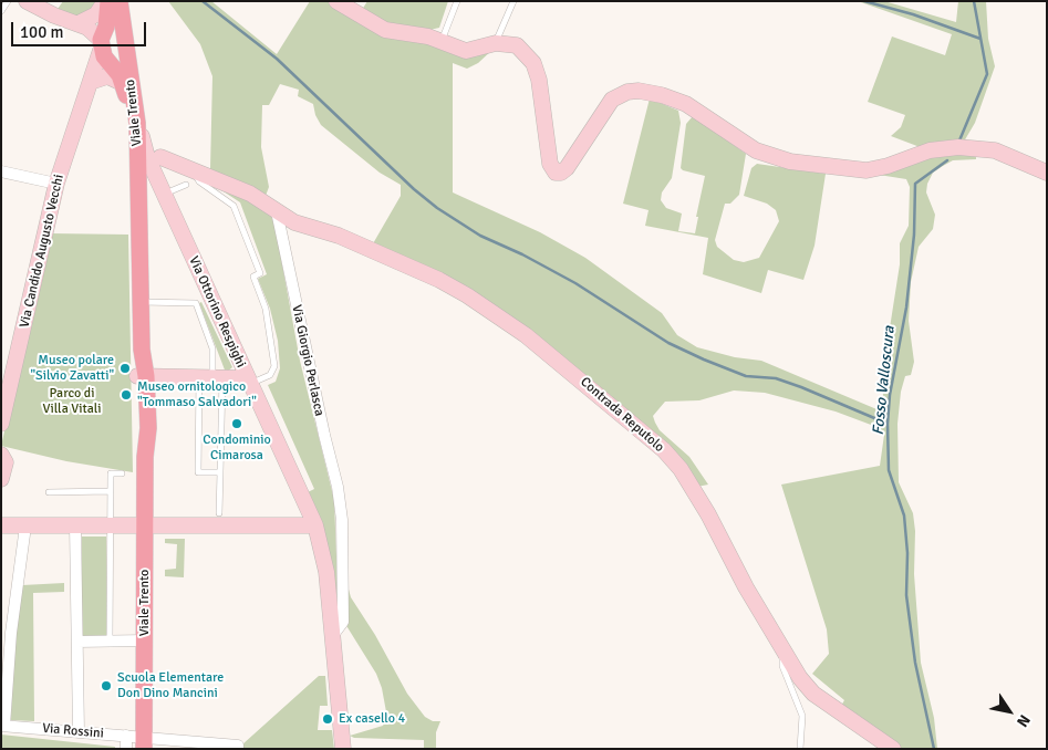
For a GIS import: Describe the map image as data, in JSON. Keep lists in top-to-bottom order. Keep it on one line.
{"streets":{"main road":["Viale Trento"],"street":["Via Candido Augusto Vecchi","Via Ottorino Respighi","Via Giorgio Perlasca","Contrada Reputolo","Via Rossini"]},"crossings":[["Viale Trento","Via Candido Augusto Vecchi"],["Viale Trento","Via Ottorino Respighi"],["Viale Trento","Via Rossini"],["Via Ottorino Respighi","Via Giorgio Perlasca"],["Via Giorgio Perlasca","Contrada Reputolo"]],"water":["Fosso Valloscura"],"parks":["Parco di Villa Vitali"],"places":["Museo polare \"Silvio Zavatti\"","Museo ornitologico \"Tommaso Salvadori\"","Condominio Cimarosa","Scuola Elementare Don Dino Mancini","Ex casello 4"],"scale_bar":"100 m","north":"bottom right"}
